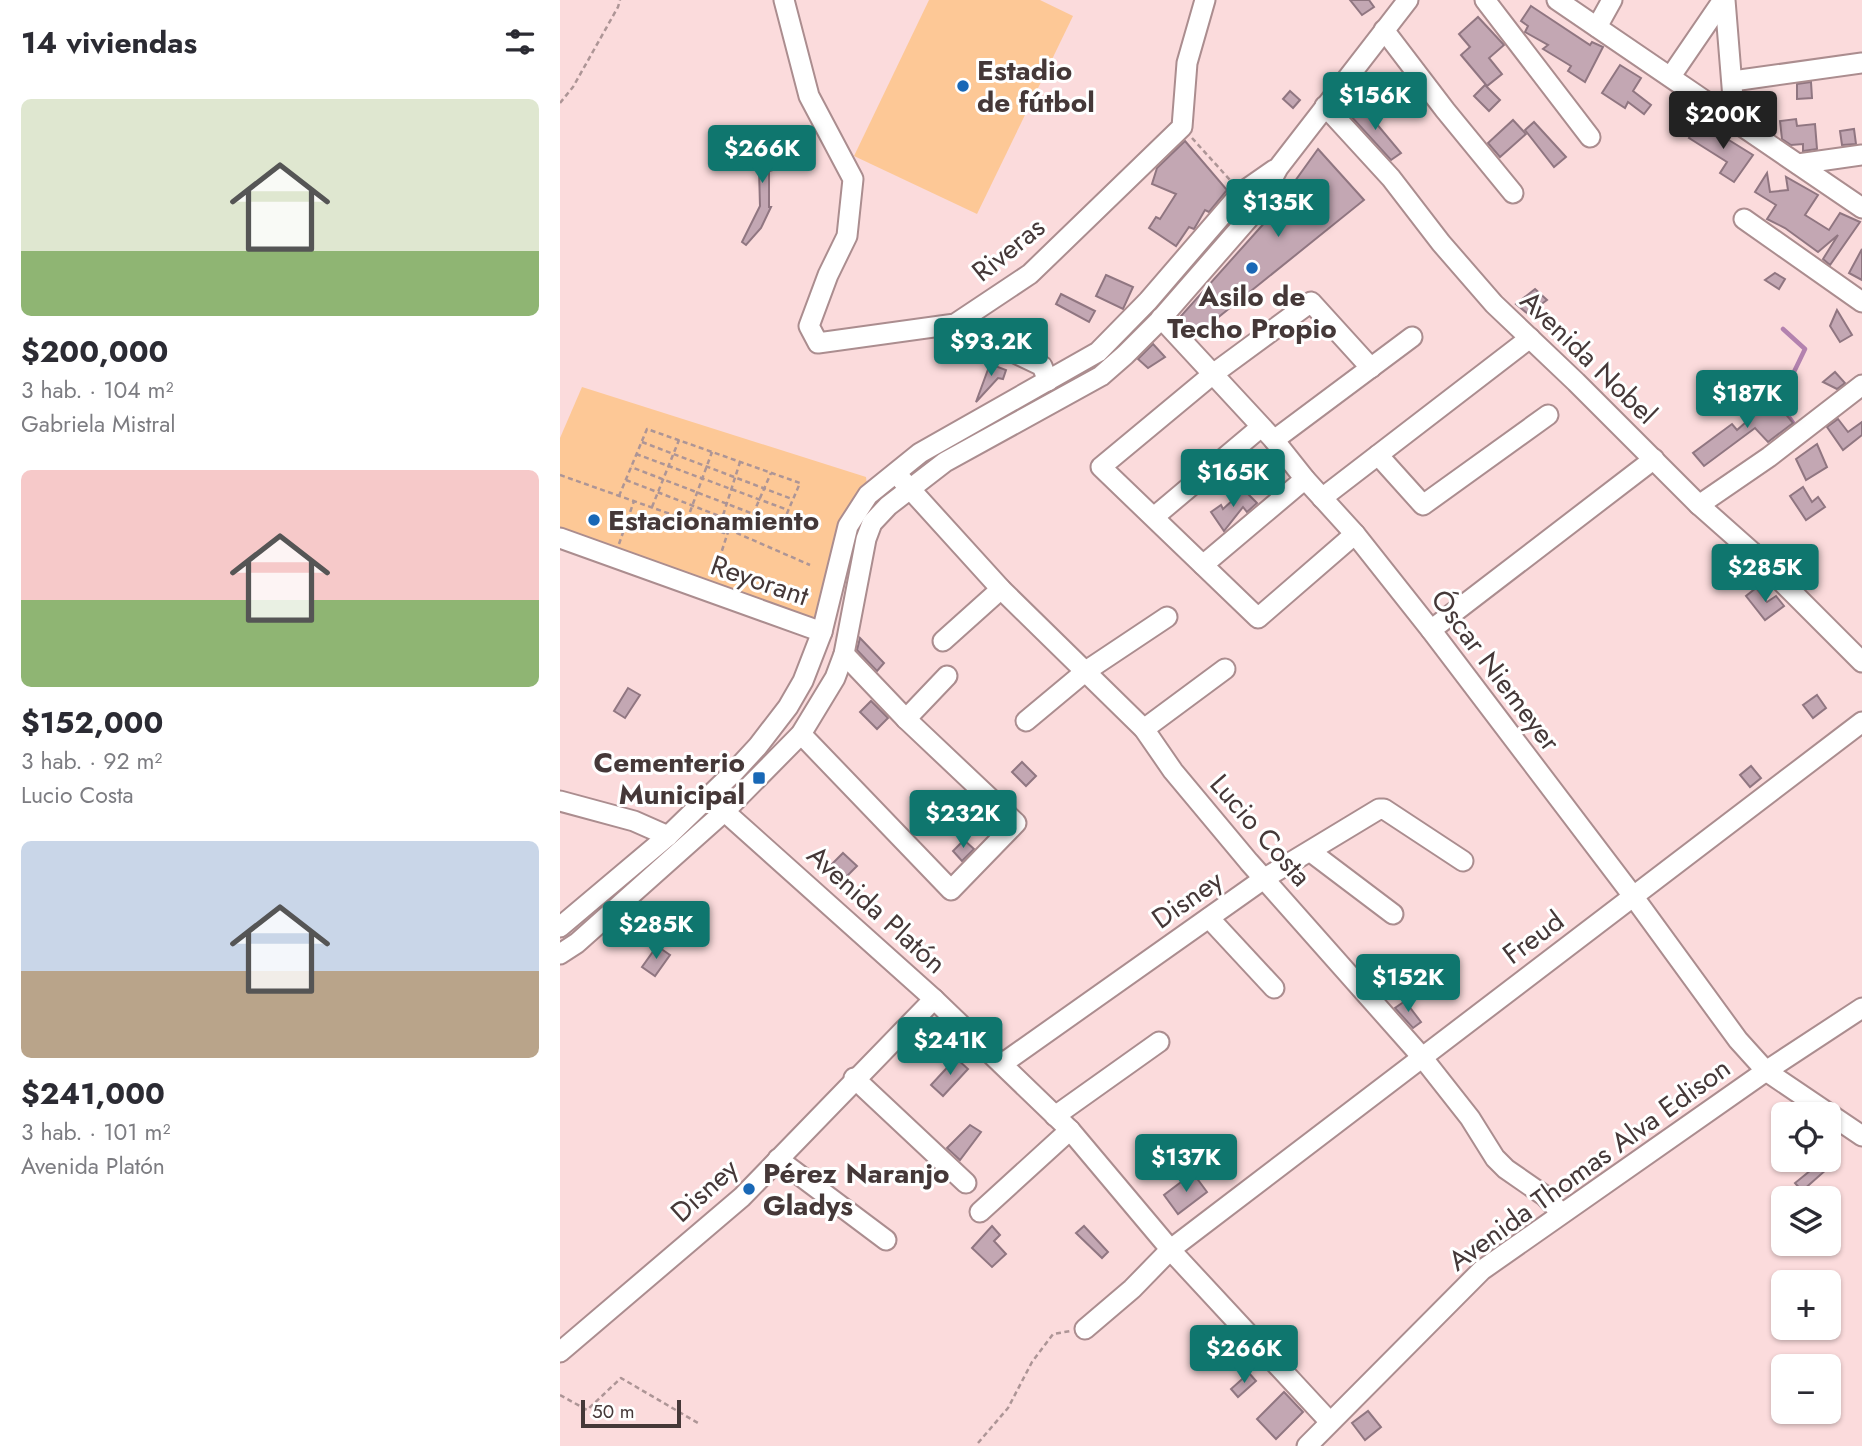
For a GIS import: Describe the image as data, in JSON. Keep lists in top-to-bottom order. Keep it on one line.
{"streets":{"street":["Riveras","Avenida Nobel","Reyorant","Óscar Niemeyer","Lucio Costa","Disney","Avenida Platón","Freud","Avenida Thomas Alva Edison"]},"crossings":[["Óscar Niemeyer","Freud"],["Óscar Niemeyer","Avenida Thomas Alva Edison"],["Lucio Costa","Disney"],["Lucio Costa","Freud"],["Lucio Costa","Avenida Thomas Alva Edison"],["Disney","Avenida Platón"],["Avenida Platón","Freud"],["Avenida Platón","Avenida Thomas Alva Edison"]],"places":{"other":["Estadio de fútbol","Asilo de Techo Propio","Estacionamiento","Pérez Naranjo Gladys"],"transit":["Cementerio Municipal"]},"scale_bar":"50 m","page":{"heading":"14 viviendas","price":["$156K","$200K","$266K","$135K","$93.2K","$187K","$165K","$285K","$232K","$285K","$152K","$241K","$137K","$266K"],"list":[{"name":"$200,000","note":"3 hab. · 104 m² · Gabriela Mistral"},{"name":"$152,000","note":"3 hab. · 92 m² · Lucio Costa"},{"name":"$241,000","note":"3 hab. · 101 m² · Avenida Platón"}],"map_buttons":["+","−"],"scale":"50 m"}}
